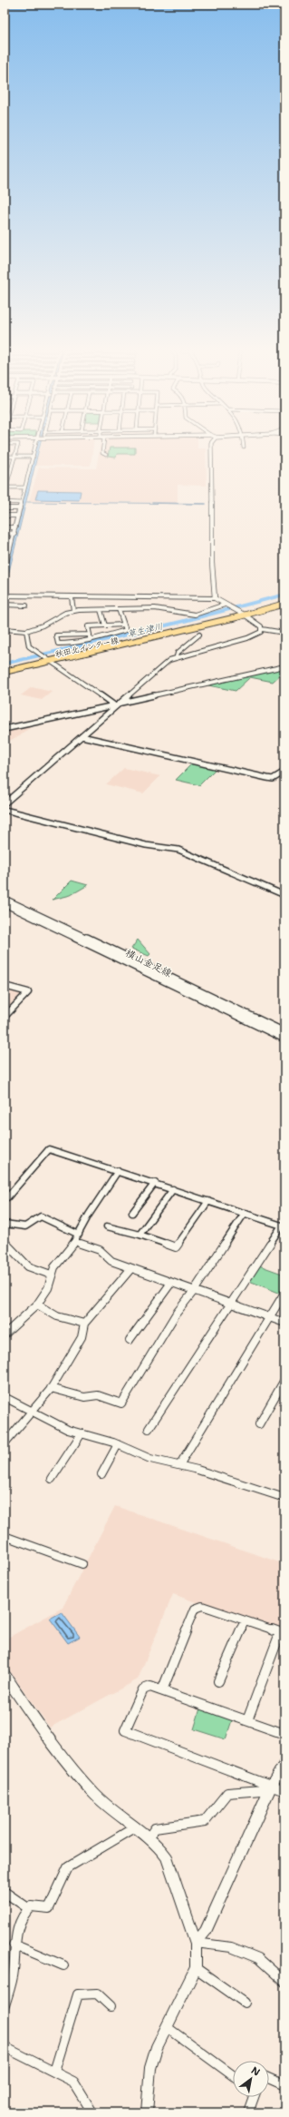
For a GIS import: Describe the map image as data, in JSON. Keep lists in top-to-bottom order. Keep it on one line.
{"streets":{"main road":["秋田北インター線"],"street":["横山金足線"]},"water":["草生津川"],"north":"top right"}
